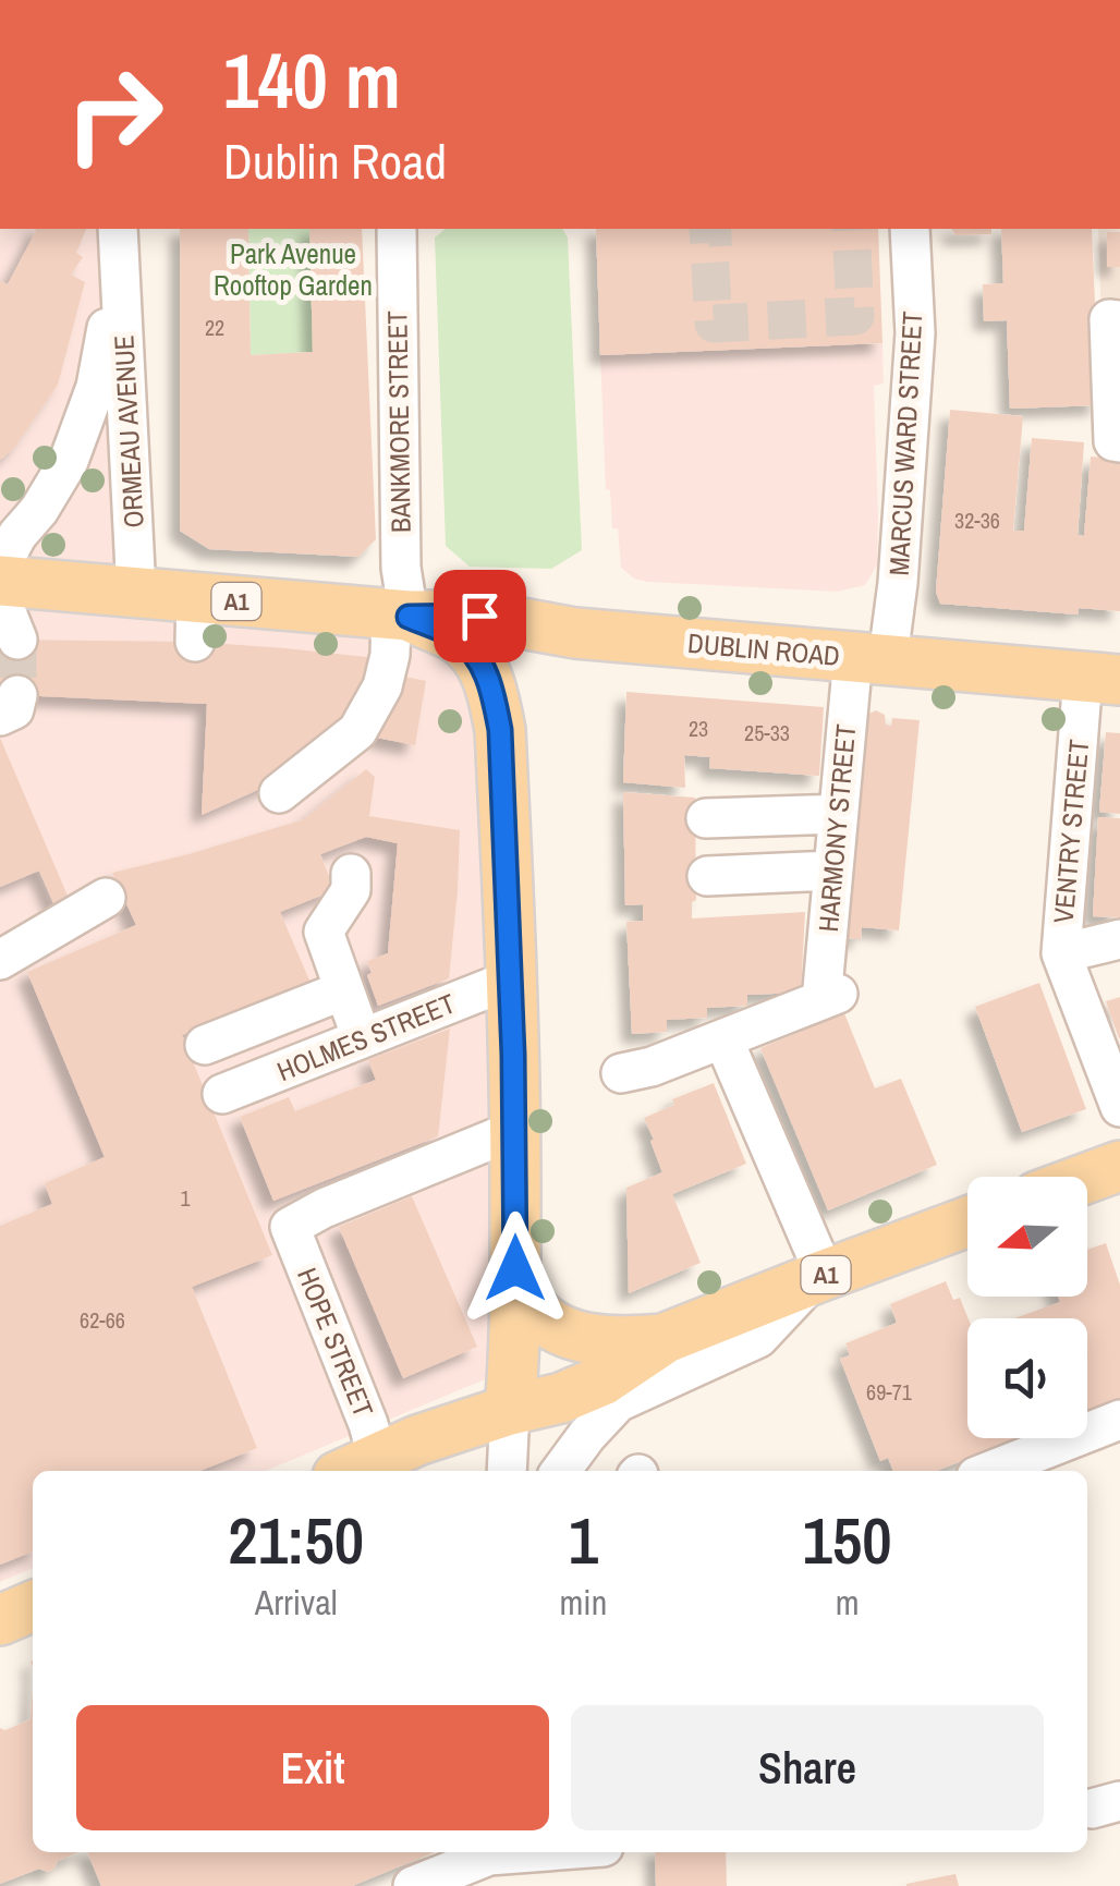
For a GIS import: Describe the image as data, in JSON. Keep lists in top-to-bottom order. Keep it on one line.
{"streets":{"main road":["A1","DUBLIN ROAD"],"street":["BANKMORE STREET","ORMEAU AVENUE","MARCUS WARD STREET","HARMONY STREET","VENTRY STREET","HOLMES STREET","HOPE STREET"]},"crossings":[["BANKMORE STREET","A1"],["BANKMORE STREET","DUBLIN ROAD"],["ORMEAU AVENUE","A1"],["MARCUS WARD STREET","DUBLIN ROAD"],["MARCUS WARD STREET","HARMONY STREET"],["A1","DUBLIN ROAD"],["A1","HOLMES STREET"],["A1","HOPE STREET"],["DUBLIN ROAD","HARMONY STREET"],["DUBLIN ROAD","VENTRY STREET"]],"parks":["Park Avenue Rooftop Garden"],"house_numbers":["22","32-36","23","25-33","1","62-66","69-71"],"north":"left","page":{"turn":["140 m","Dublin Road"],"eta":["21:50","Arrival","1","min","150","m"],"buttons":["Exit","Share"]}}
